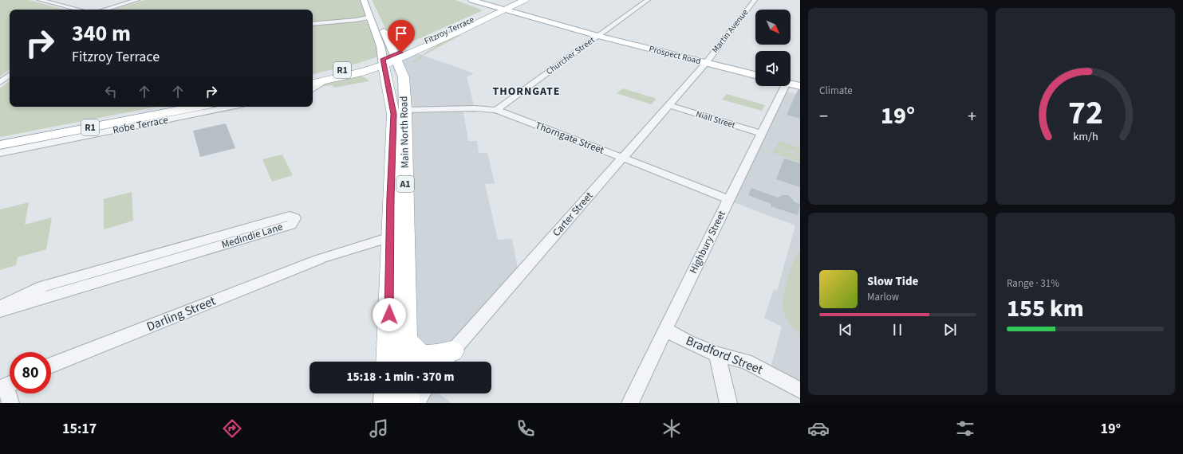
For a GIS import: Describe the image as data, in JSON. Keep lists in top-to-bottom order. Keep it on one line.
{"streets":{"highway":["Fitzroy Terrace","R1","Robe Terrace","Main North Road","A1"],"main road":["Prospect Road"],"street":["Martin Avenue","Churcher Street","Niall Street","Thorngate Street","Carter Street","Medindie Lane","Highbury Street","Darling Street","Bradford Street"]},"crossings":[["Fitzroy Terrace","Prospect Road"],["Fitzroy Terrace","R1"],["Fitzroy Terrace","Main North Road"],["Martin Avenue","Prospect Road"],["Martin Avenue","Carter Street"],["Prospect Road","Churcher Street"],["Prospect Road","Carter Street"],["Churcher Street","Thorngate Street"],["R1","Main North Road"],["Niall Street","Carter Street"],["Niall Street","Highbury Street"],["Main North Road","Thorngate Street"],["Main North Road","Darling Street"],["Thorngate Street","Carter Street"],["Thorngate Street","Highbury Street"],["Highbury Street","Bradford Street"]],"districts":["THORNGATE"],"north":"bottom right","page":{"tile":["Climate",["Range · 31%","155 km"]],"turn":["340 m","Fitzroy Terrace"],"heat":["−","19°","+"],"song":["Slow Tide","Marlow"],"limit":"80","trip":"15:18 · 1 min · 370 m","tabs":["15:17","19°"],"gauge":["72","km/h"]}}
